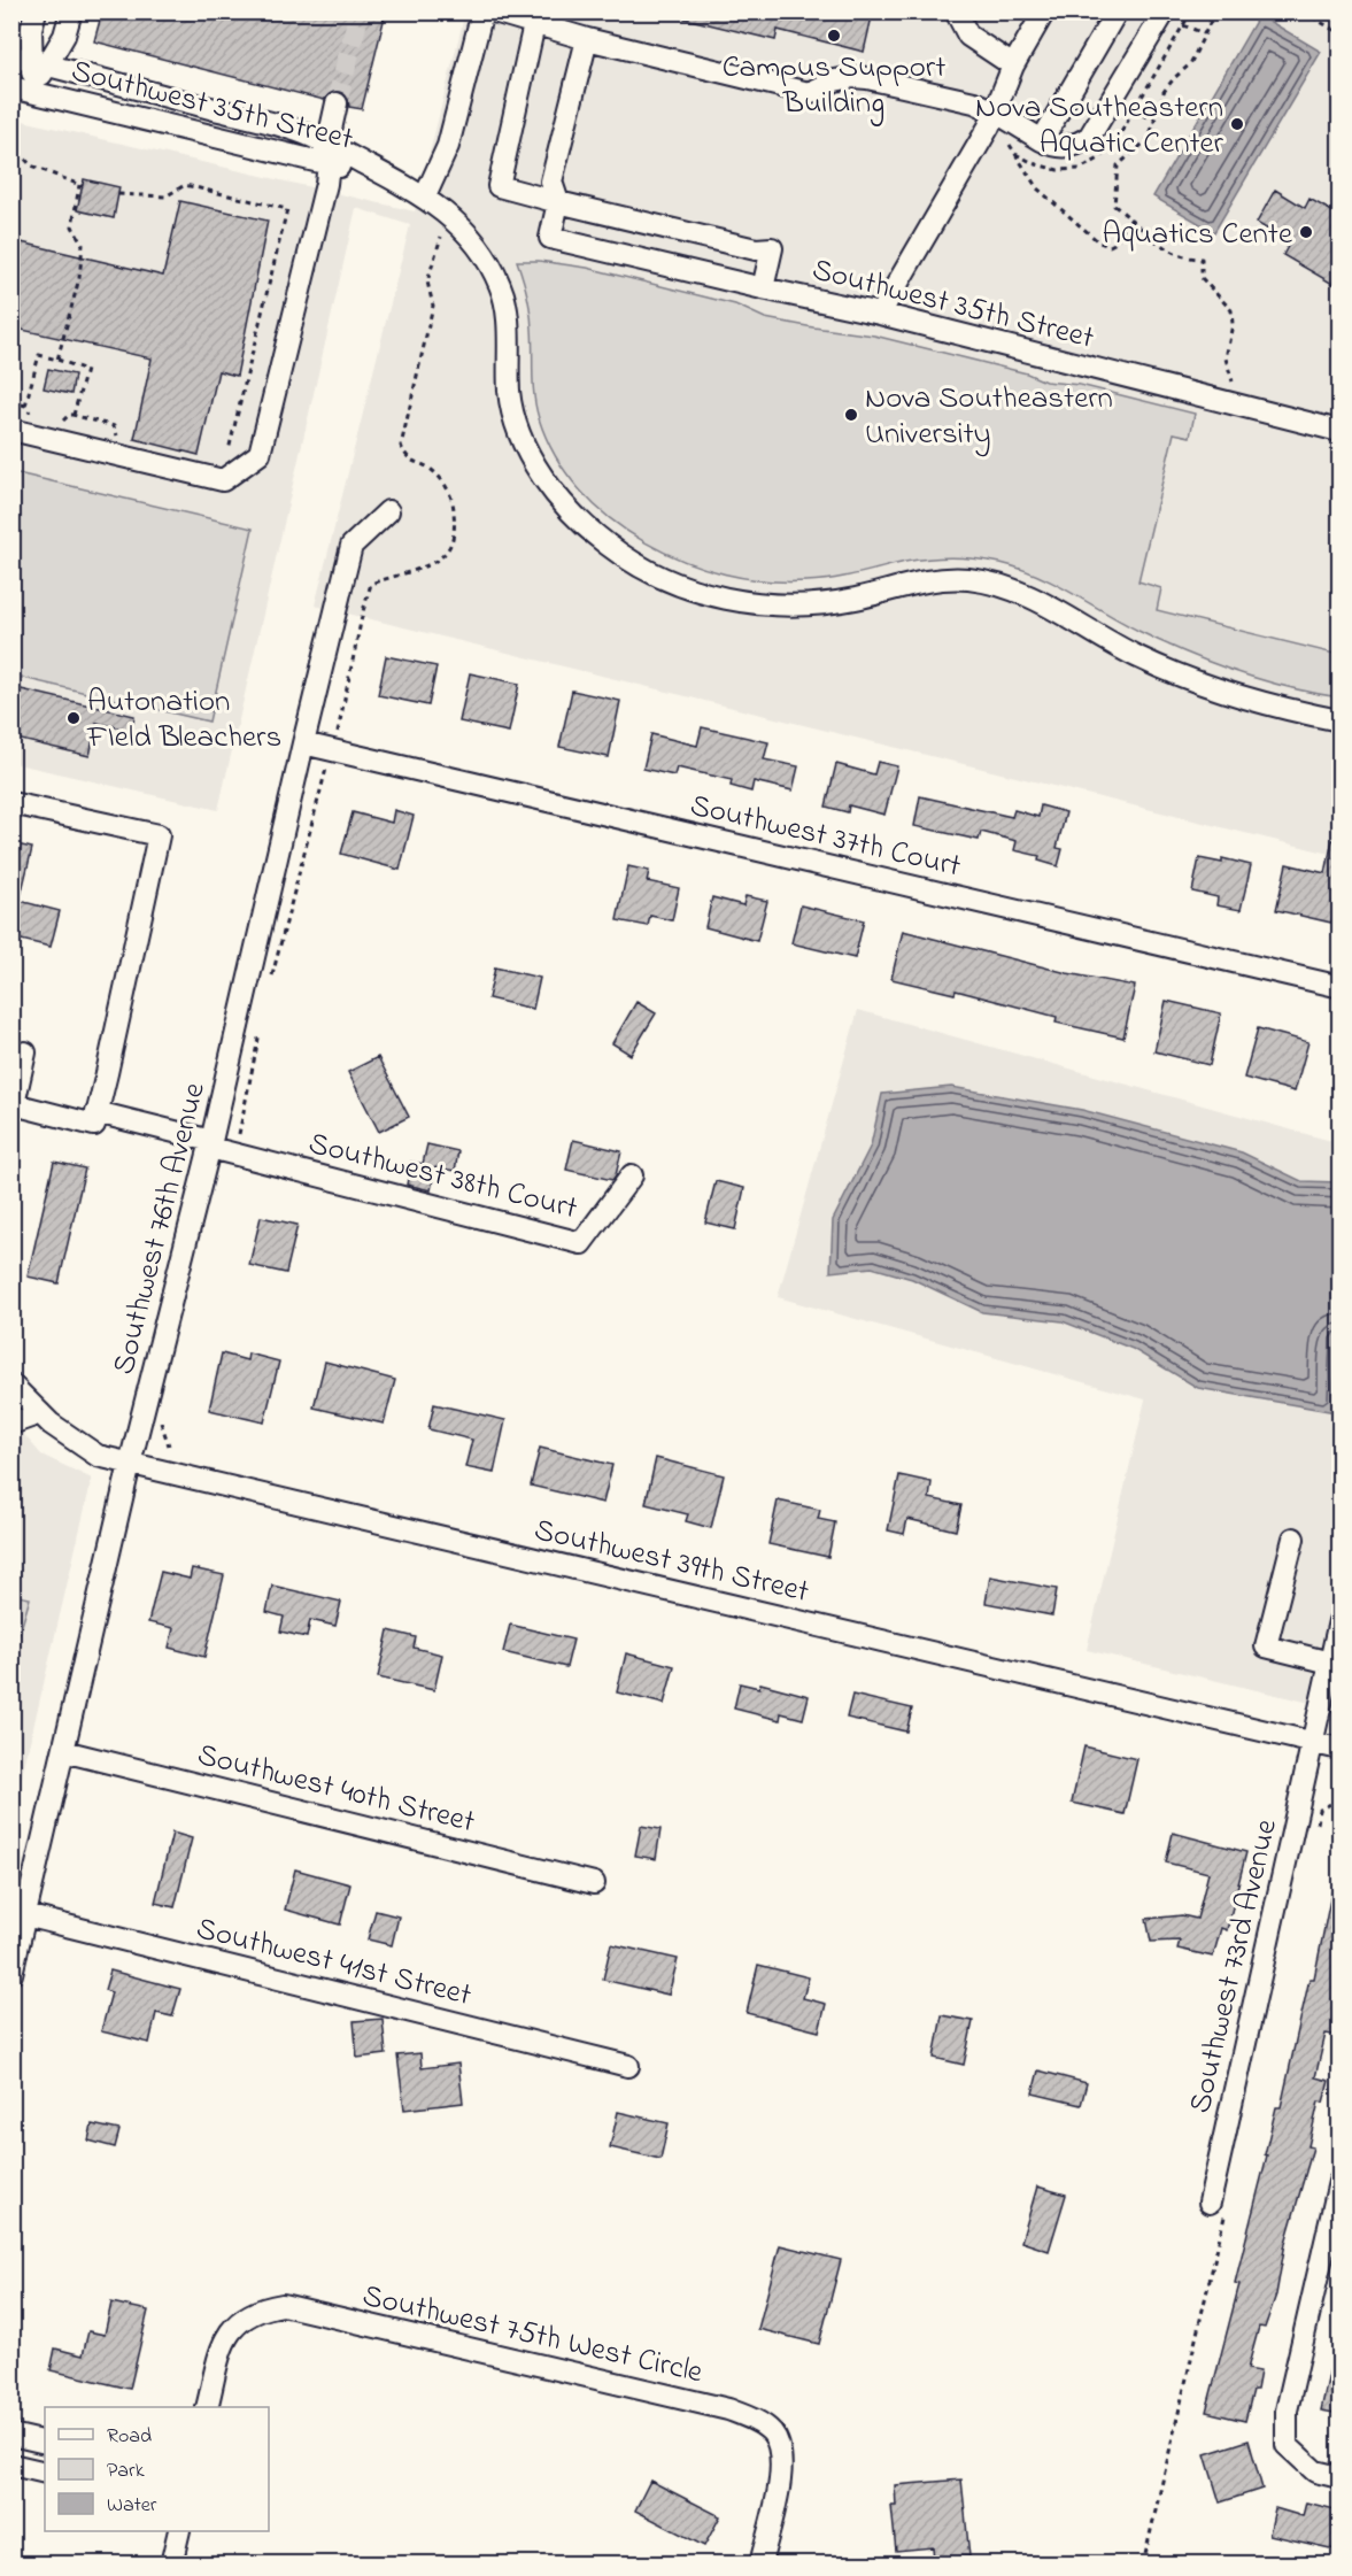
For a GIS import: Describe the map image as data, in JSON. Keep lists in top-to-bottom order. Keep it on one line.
{"streets":{"street":["Southwest 35th Street","Southwest 37th Court","Southwest 38th Court","Southwest 76th Avenue","Southwest 39th Street","Southwest 40th Street","Southwest 41st Street","Southwest 73rd Avenue","Southwest 75th West Circle"]},"crossings":[["Southwest 37th Court","Southwest 76th Avenue"],["Southwest 38th Court","Southwest 76th Avenue"],["Southwest 76th Avenue","Southwest 39th Street"],["Southwest 76th Avenue","Southwest 40th Street"],["Southwest 76th Avenue","Southwest 41st Street"],["Southwest 39th Street","Southwest 73rd Avenue"]],"places":["Campus Support Building","Nova Southeastern Aquatic Center","Aquatics Cente","Nova Southeastern University","Autonation FIeld Bleachers"],"legend":["Road","Park","Water"]}
